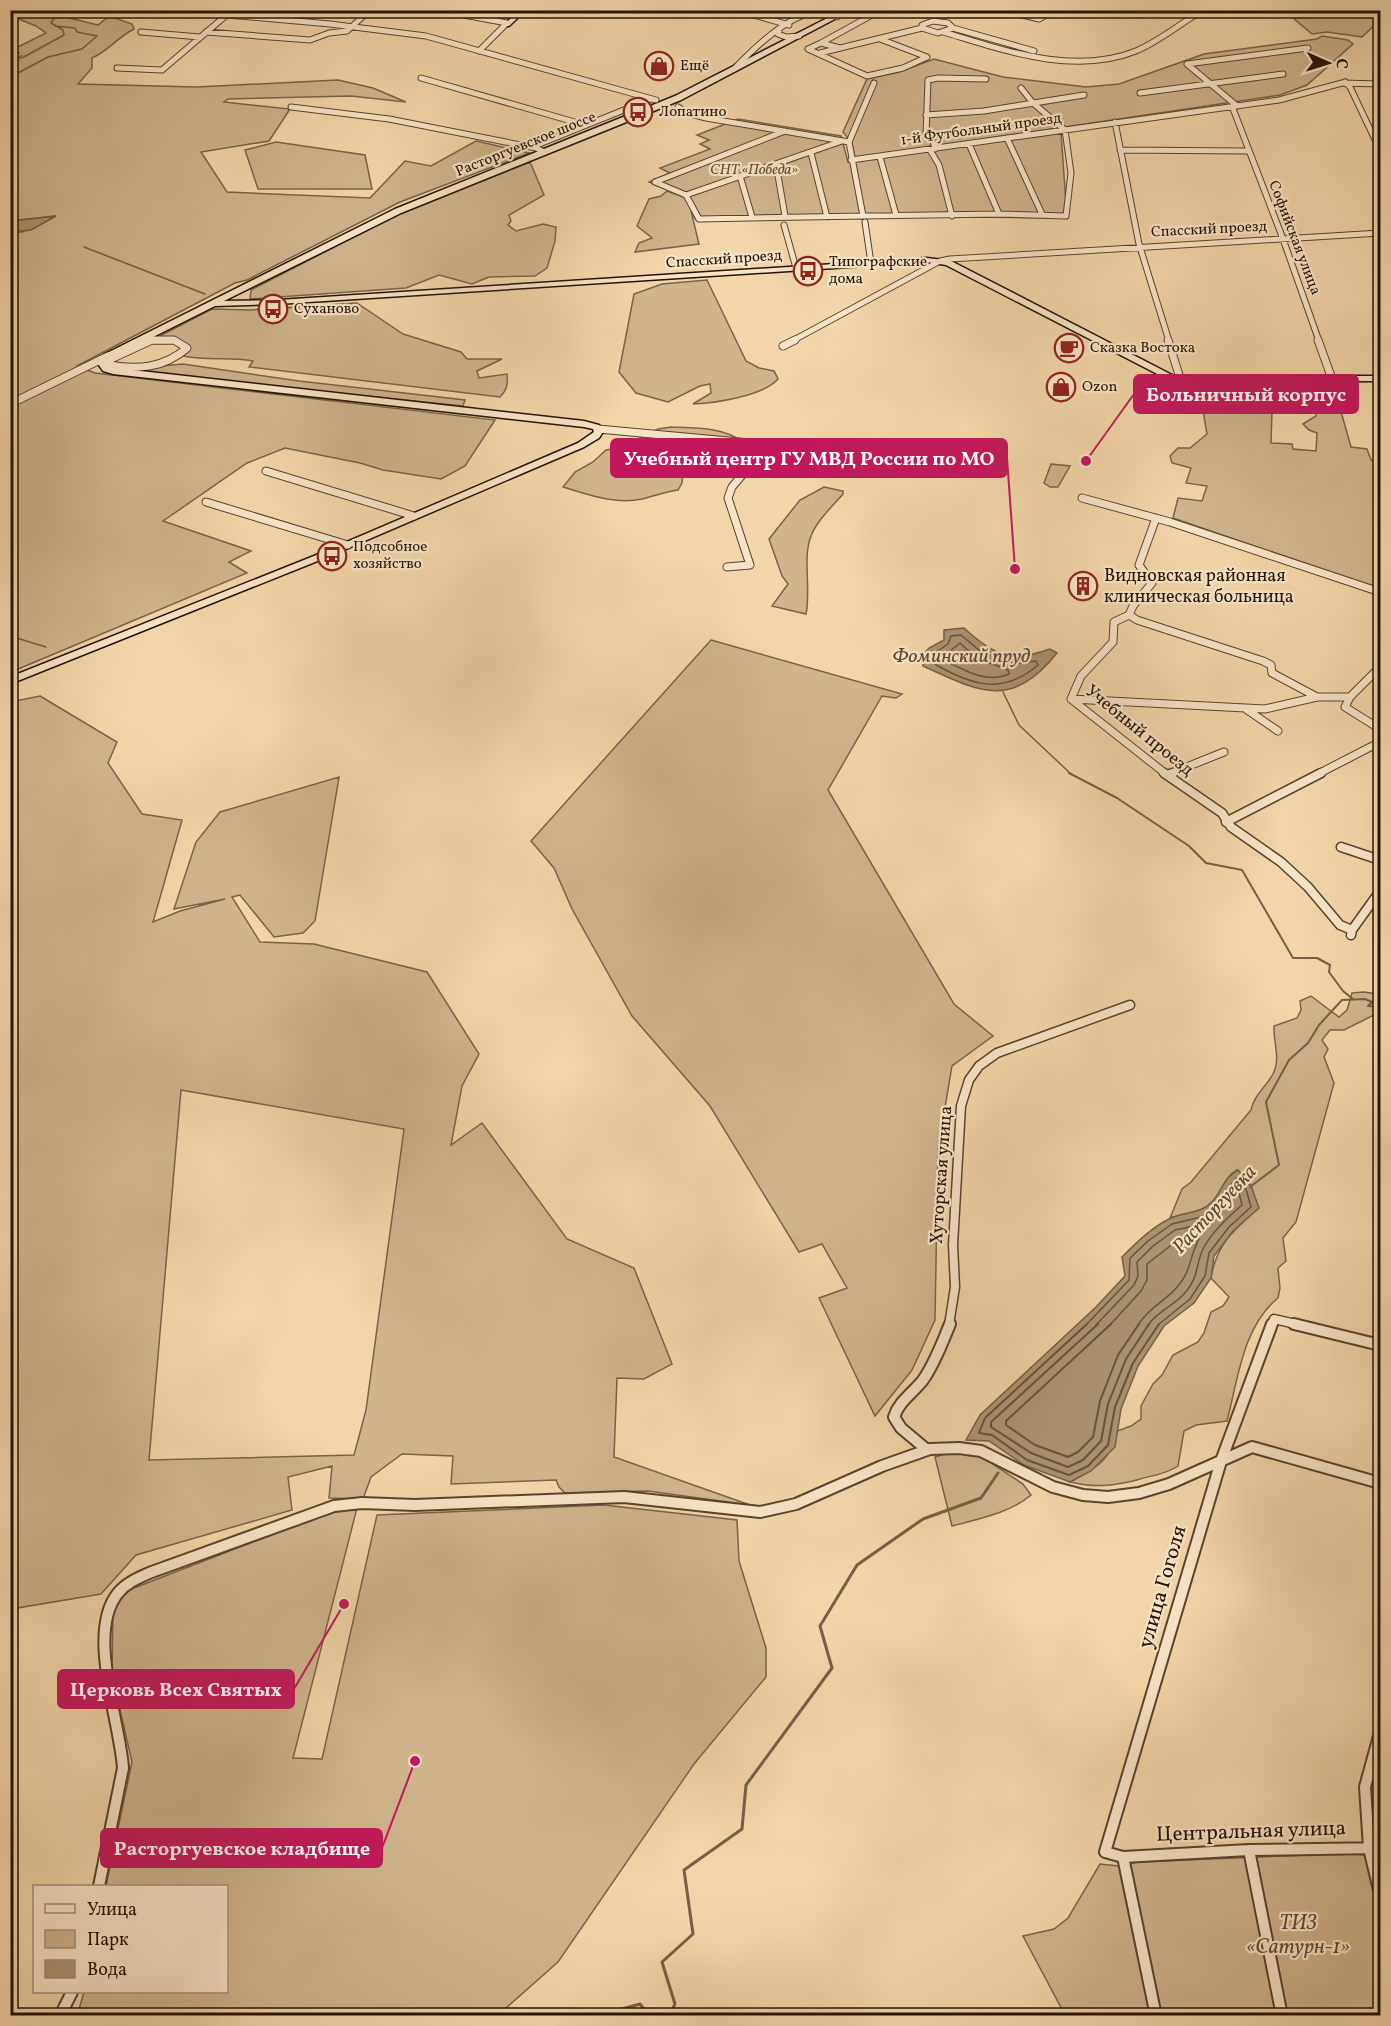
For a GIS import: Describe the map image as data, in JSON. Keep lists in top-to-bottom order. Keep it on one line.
{"streets":{"main road":["Расторгуевское шоссе","Спасский проезд"],"street":["1-й Футбольный проезд","Софийская улица","Учебный проезд","Хуторская улица","улица Гоголя","Центральная улица"]},"crossings":[["1-й Футбольный проезд","Софийская улица"],["Расторгуевское шоссе","Спасский проезд"],["Спасский проезд","Софийская улица"],["улица Гоголя","Центральная улица"]],"water":["Фоминский пруд","Расторгуевка"],"parks":["СНТ «Победа»","ТИЗ «Сатурн-1»"],"places":{"shop":["Ещё","Ozon"],"bus stop":["Лопатино","Типографские дома","Суханово","Подсобное хозяйство"],"cafe":["Сказка Востока"],"other":["Больничный корпус","Учебный центр ГУ МВД России по МО","Церковь Всех Святых","Расторгуевское кладбище"],"building":["Видновская районная клиническая больница"]},"legend":["Улица","Парк","Вода"],"north":"right"}
